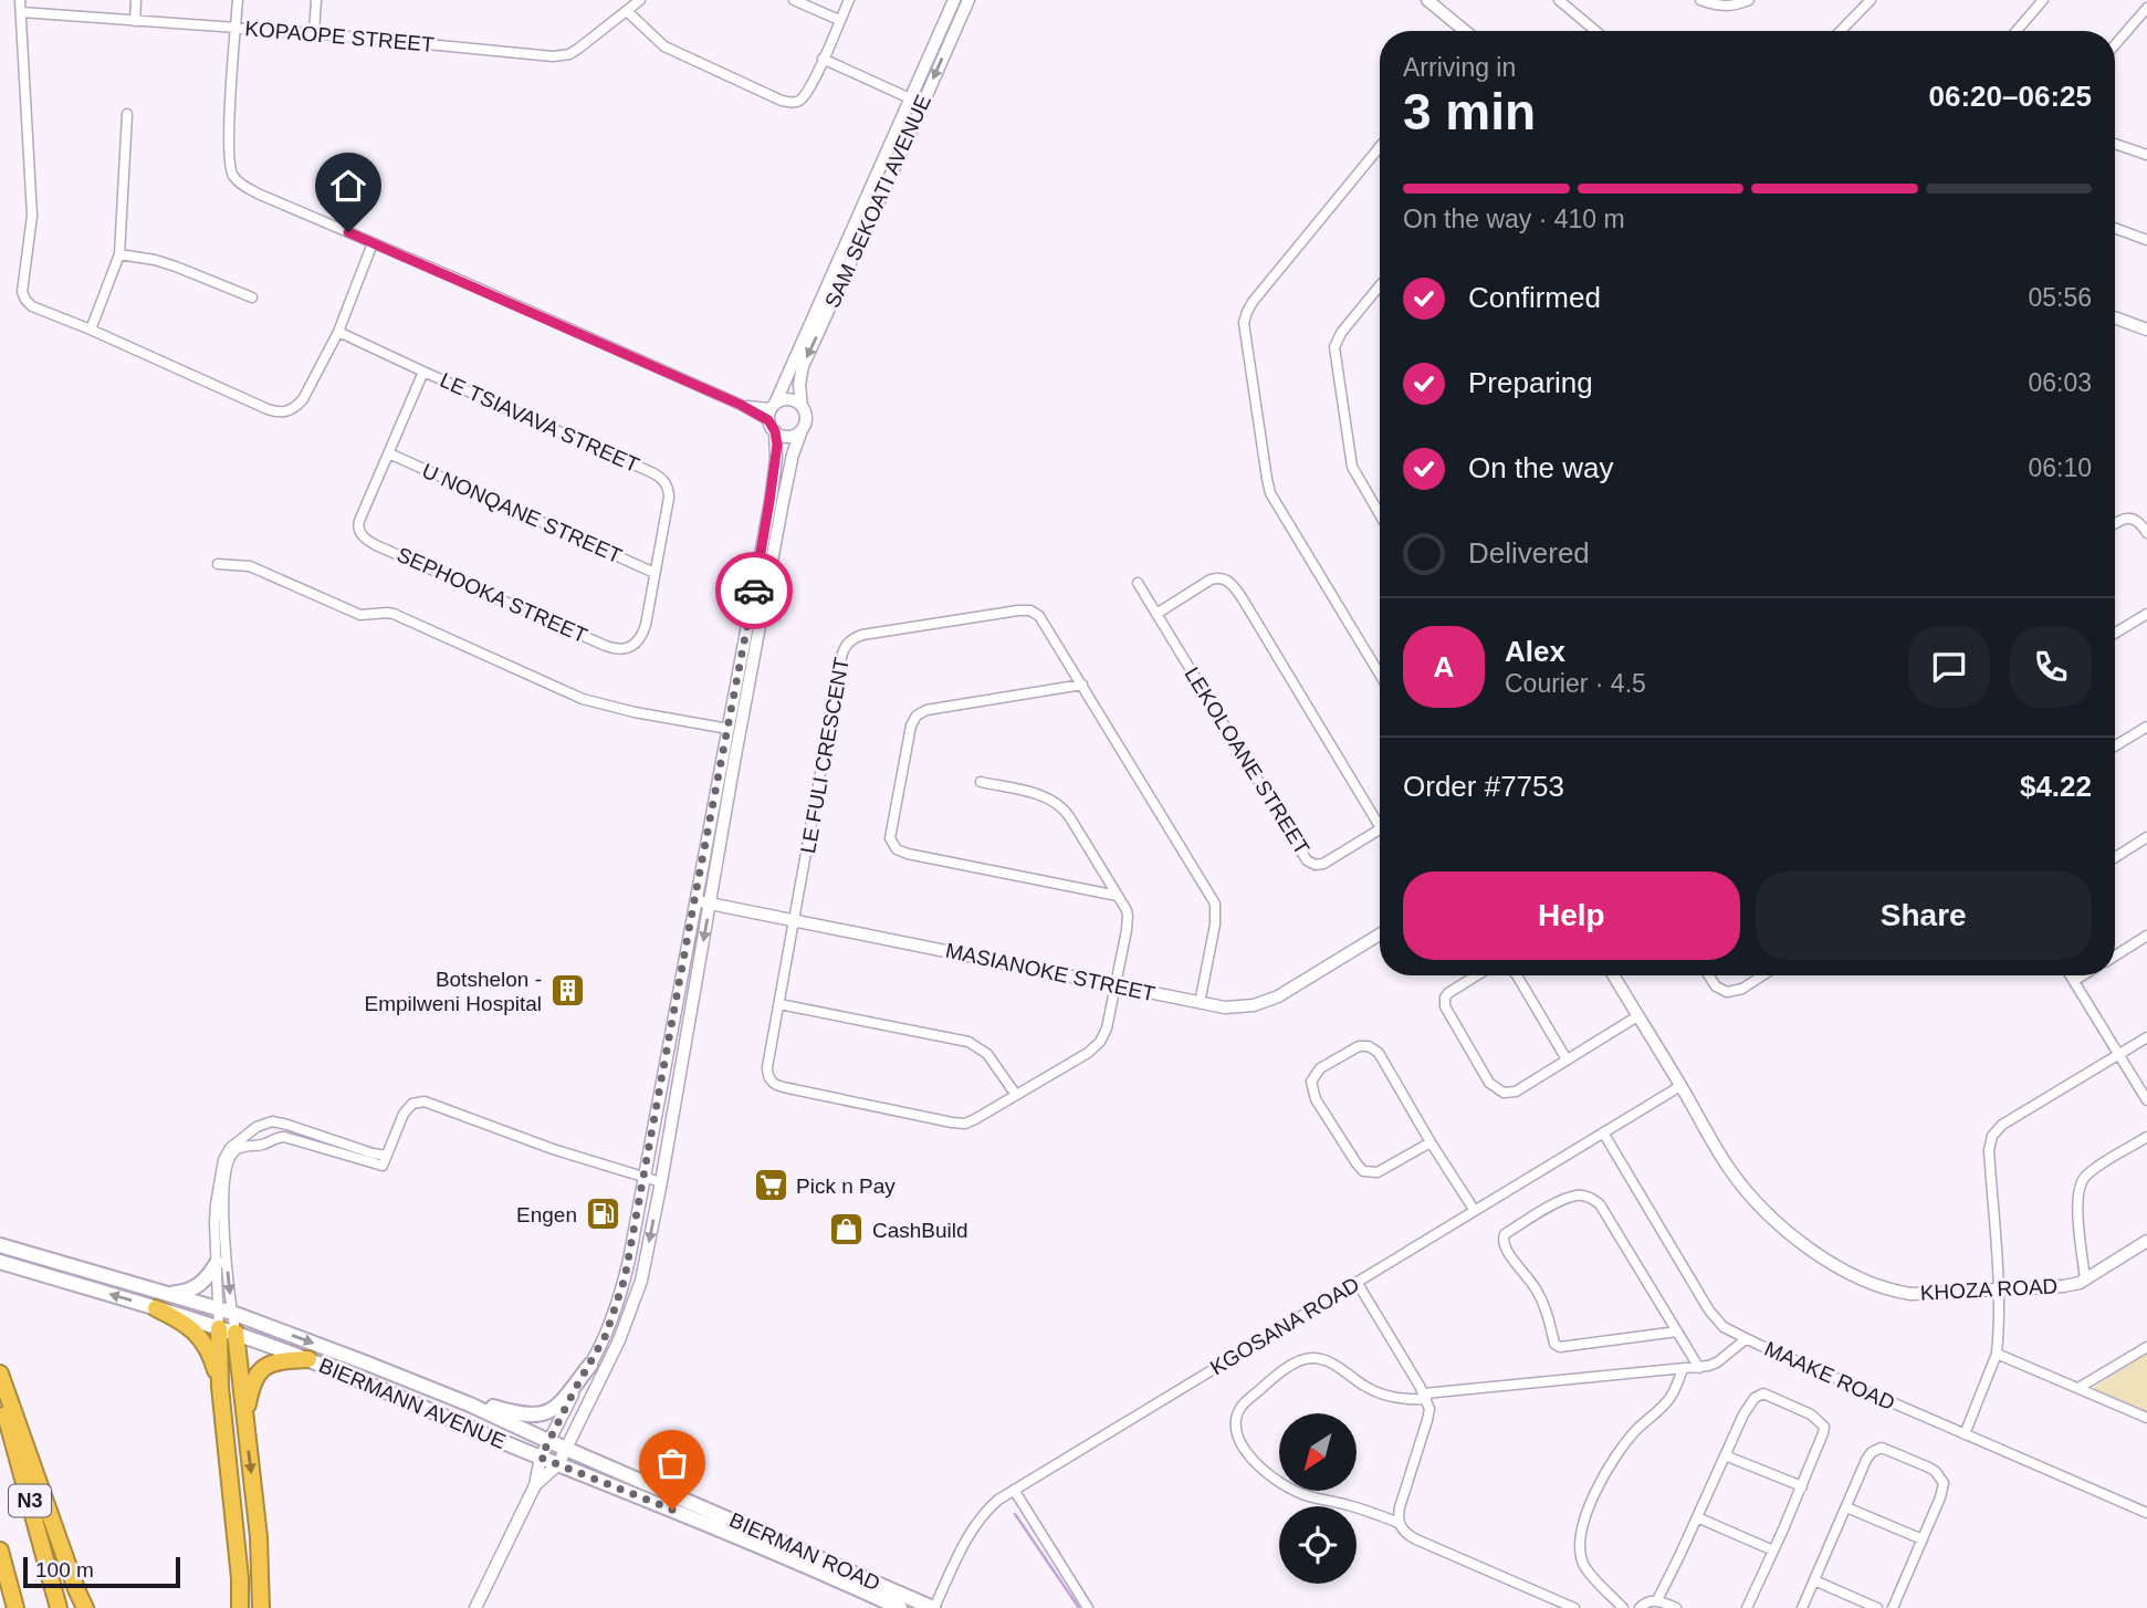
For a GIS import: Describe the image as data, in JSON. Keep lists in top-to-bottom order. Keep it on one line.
{"streets":{"highway":["N3"],"main road":["BIERMANN AVENUE","BIERMAN ROAD"],"street":["KOPAOPE STREET","SAM SEKOATI AVENUE","LE TSIAVAVA STREET","U NONQANE STREET","SEPHOOKA STREET","LE FULI CRESCENT","LEKOLOANE STREET","MASIANOKE STREET","KHOZA ROAD","KGOSANA ROAD","MAAKE ROAD"]},"crossings":[["LE TSIAVAVA STREET","U NONQANE STREET"],["LE TSIAVAVA STREET","SEPHOOKA STREET"],["U NONQANE STREET","SEPHOOKA STREET"],["LE FULI CRESCENT","MASIANOKE STREET"],["KHOZA ROAD","KGOSANA ROAD"],["KGOSANA ROAD","MAAKE ROAD"],["KGOSANA ROAD","BIERMAN ROAD"],["BIERMANN AVENUE","BIERMAN ROAD"]],"places":{"building":["Botshelon - Empilweni Hospital"],"supermarket":["Pick n Pay"],"fuel station":["Engen"],"shop":["CashBuild"]},"scale_bar":"100 m","north":"bottom left","page":{"heading":["3 min","Arriving in","06:20–06:25"],"panel":["Alex","Courier · 4.5","Order #7753","$4.22"],"bar":"On the way · 410 m","list":[["Confirmed","05:56"],["Preparing","06:03"],["On the way","06:10"],"Delivered"],"round":"A","buttons":["Help","Share"],"scale":"100 m"}}
